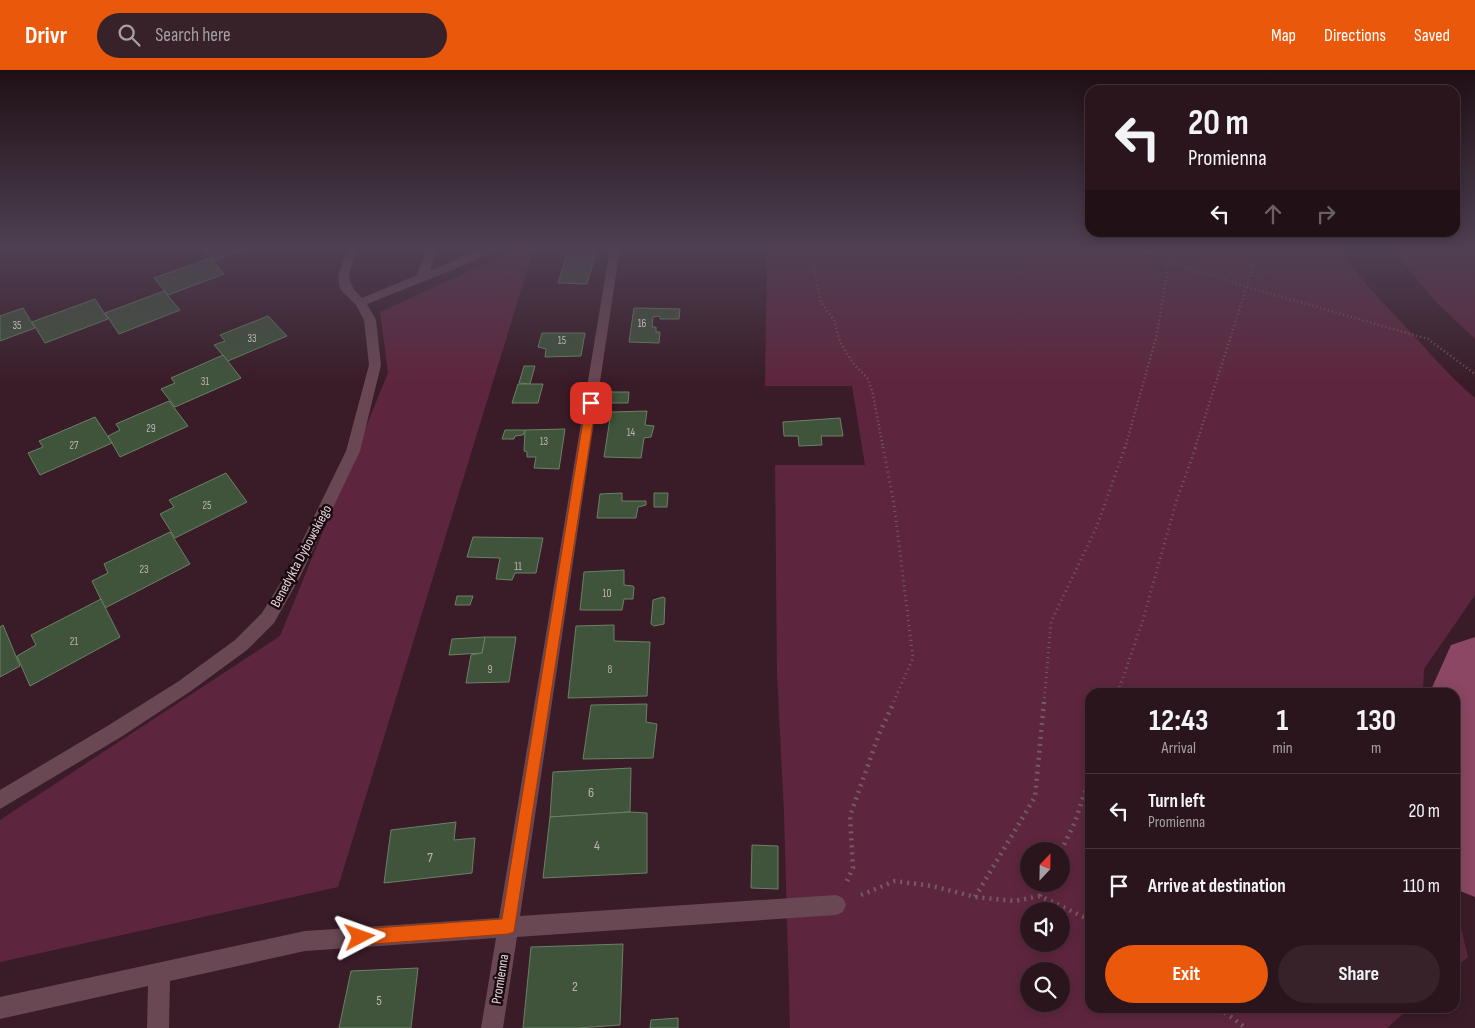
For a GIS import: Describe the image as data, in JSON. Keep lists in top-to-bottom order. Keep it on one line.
{"streets":{"street":["Benedykta Dybowskiego","Promienna"]},"house_numbers":["16","35","33","15","31","29","14","13","27","25","11","23","10","21","9","8","6","4","7","2","5"],"north":"top","page":{"header":"Drivr","search":"Search here","nav":["Map","Directions","Saved"],"turn":["20 m","Promienna"],"eta":["12:43","Arrival","1","min","130","m"],"list":[{"name":"Turn left","note":"Promienna","value":"20 m"},{"name":"Arrive at destination","value":"110 m"}],"buttons":["Exit","Share"]}}
